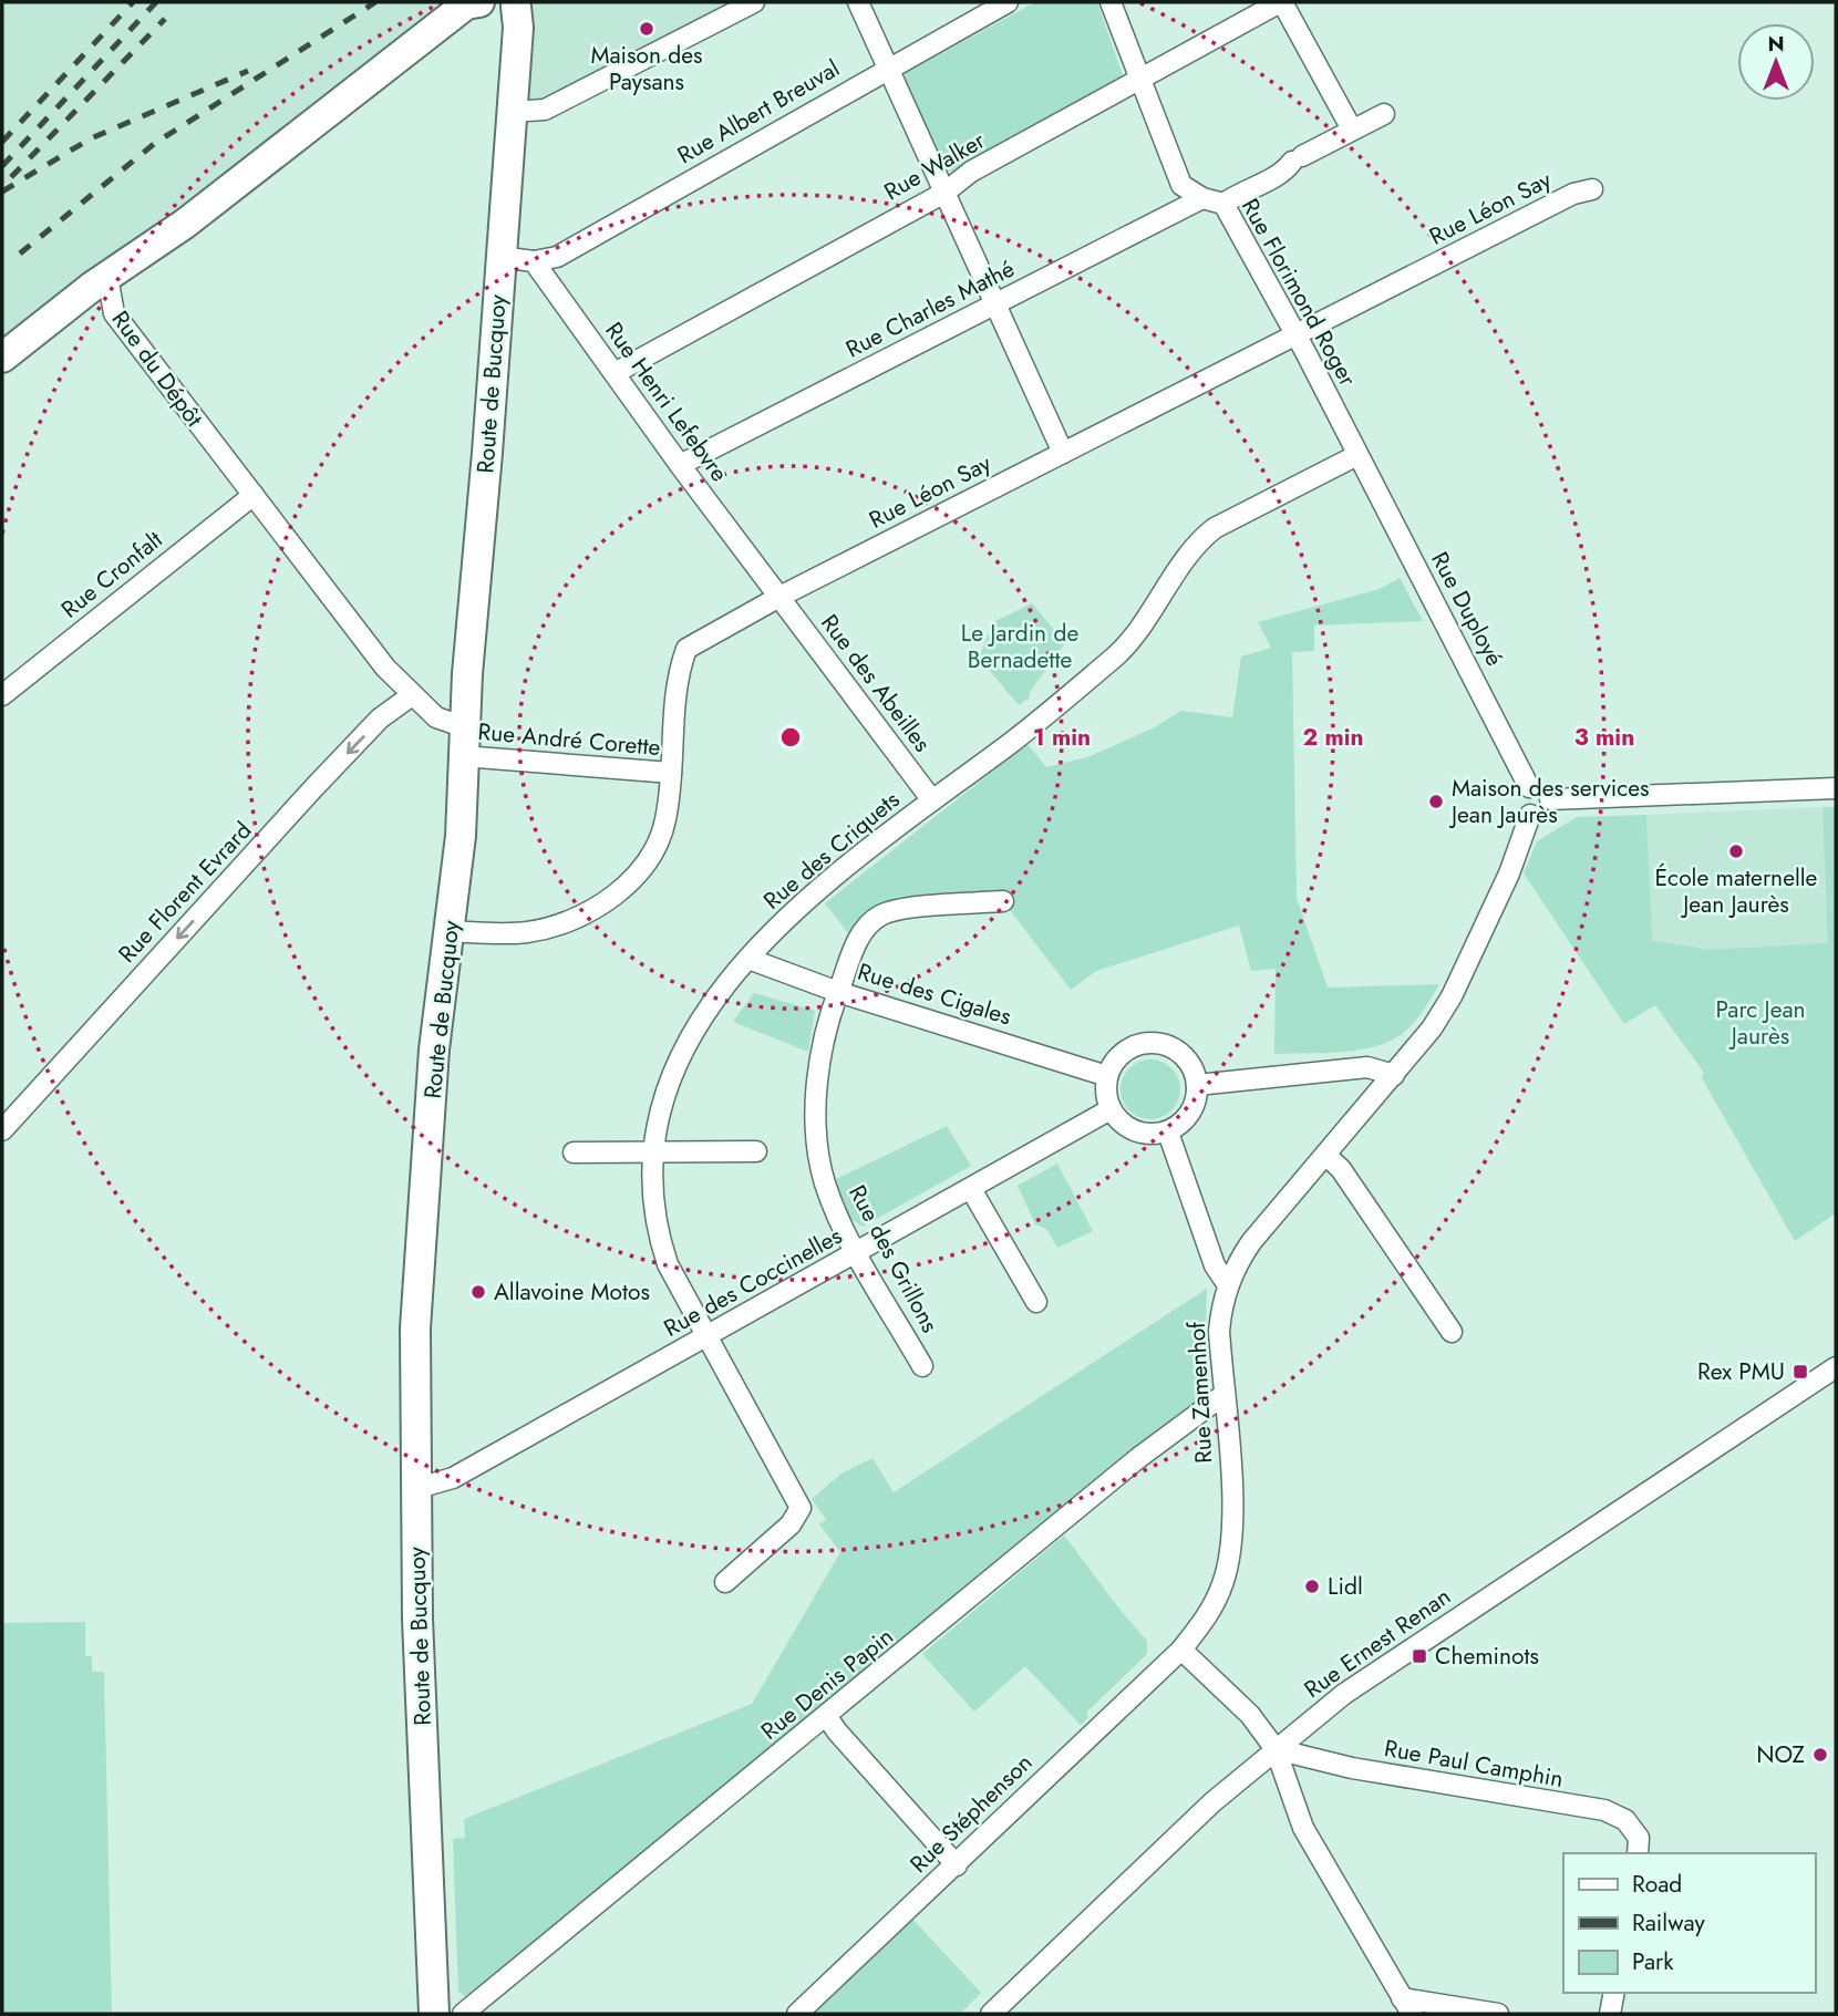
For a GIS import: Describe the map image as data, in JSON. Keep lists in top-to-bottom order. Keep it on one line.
{"streets":{"main road":["Route de Bucquoy"],"street":["Rue Albert Breuval","Rue Walker","Rue Léon Say","Rue Florimond Roger","Rue Charles Mathé","Rue du Dépôt","Rue Henri Lefebvre","Rue Cronfalt","Rue Duployé","Rue des Abeilles","Rue André Corette","Rue des Criquets","Rue Florent Evrard","Rue des Cigales","Rue des Grillons","Rue des Coccinelles","Rue Zamenhof","Rue Ernest Renan","Rue Denis Papin","Rue Paul Camphin","Rue Stéphenson"]},"crossings":[["Rue Albert Breuval","Rue Henri Lefebvre"],["Rue Walker","Rue Florimond Roger"],["Rue Walker","Rue Henri Lefebvre"],["Rue Léon Say","Rue Florimond Roger"],["Rue Léon Say","Route de Bucquoy"],["Rue Léon Say","Rue Henri Lefebvre"],["Rue Léon Say","Rue des Abeilles"],["Rue Léon Say","Rue André Corette"],["Rue Florimond Roger","Rue Charles Mathé"],["Rue Florimond Roger","Rue Duployé"],["Rue Florimond Roger","Rue des Criquets"],["Rue Charles Mathé","Rue Henri Lefebvre"],["Rue du Dépôt","Route de Bucquoy"],["Rue du Dépôt","Rue Cronfalt"],["Rue du Dépôt","Rue Florent Evrard"],["Route de Bucquoy","Rue André Corette"],["Route de Bucquoy","Rue des Coccinelles"],["Rue Henri Lefebvre","Rue des Abeilles"],["Rue Duployé","Rue des Criquets"],["Rue Duployé","Rue Zamenhof"],["Rue des Abeilles","Rue des Criquets"],["Rue des Criquets","Rue des Cigales"],["Rue des Criquets","Rue des Coccinelles"],["Rue des Cigales","Rue des Grillons"],["Rue des Cigales","Rue des Coccinelles"],["Rue des Grillons","Rue des Coccinelles"],["Rue Zamenhof","Rue Denis Papin"],["Rue Zamenhof","Rue Stéphenson"],["Rue Ernest Renan","Rue Paul Camphin"]],"one_way":["Rue Florent Evrard"],"parks":["Le Jardin de Bernadette","Parc Jean Jaurès"],"places":{"other":["Maison des Paysans","Maison des services Jean Jaurès","École maternelle Jean Jaurès","Allavoine Motos","Lidl","NOZ"],"transit":["Rex PMU","Cheminots"]},"legend":["Road","Railway","Park"],"north":"top","rings":["1 min","2 min","3 min"]}
